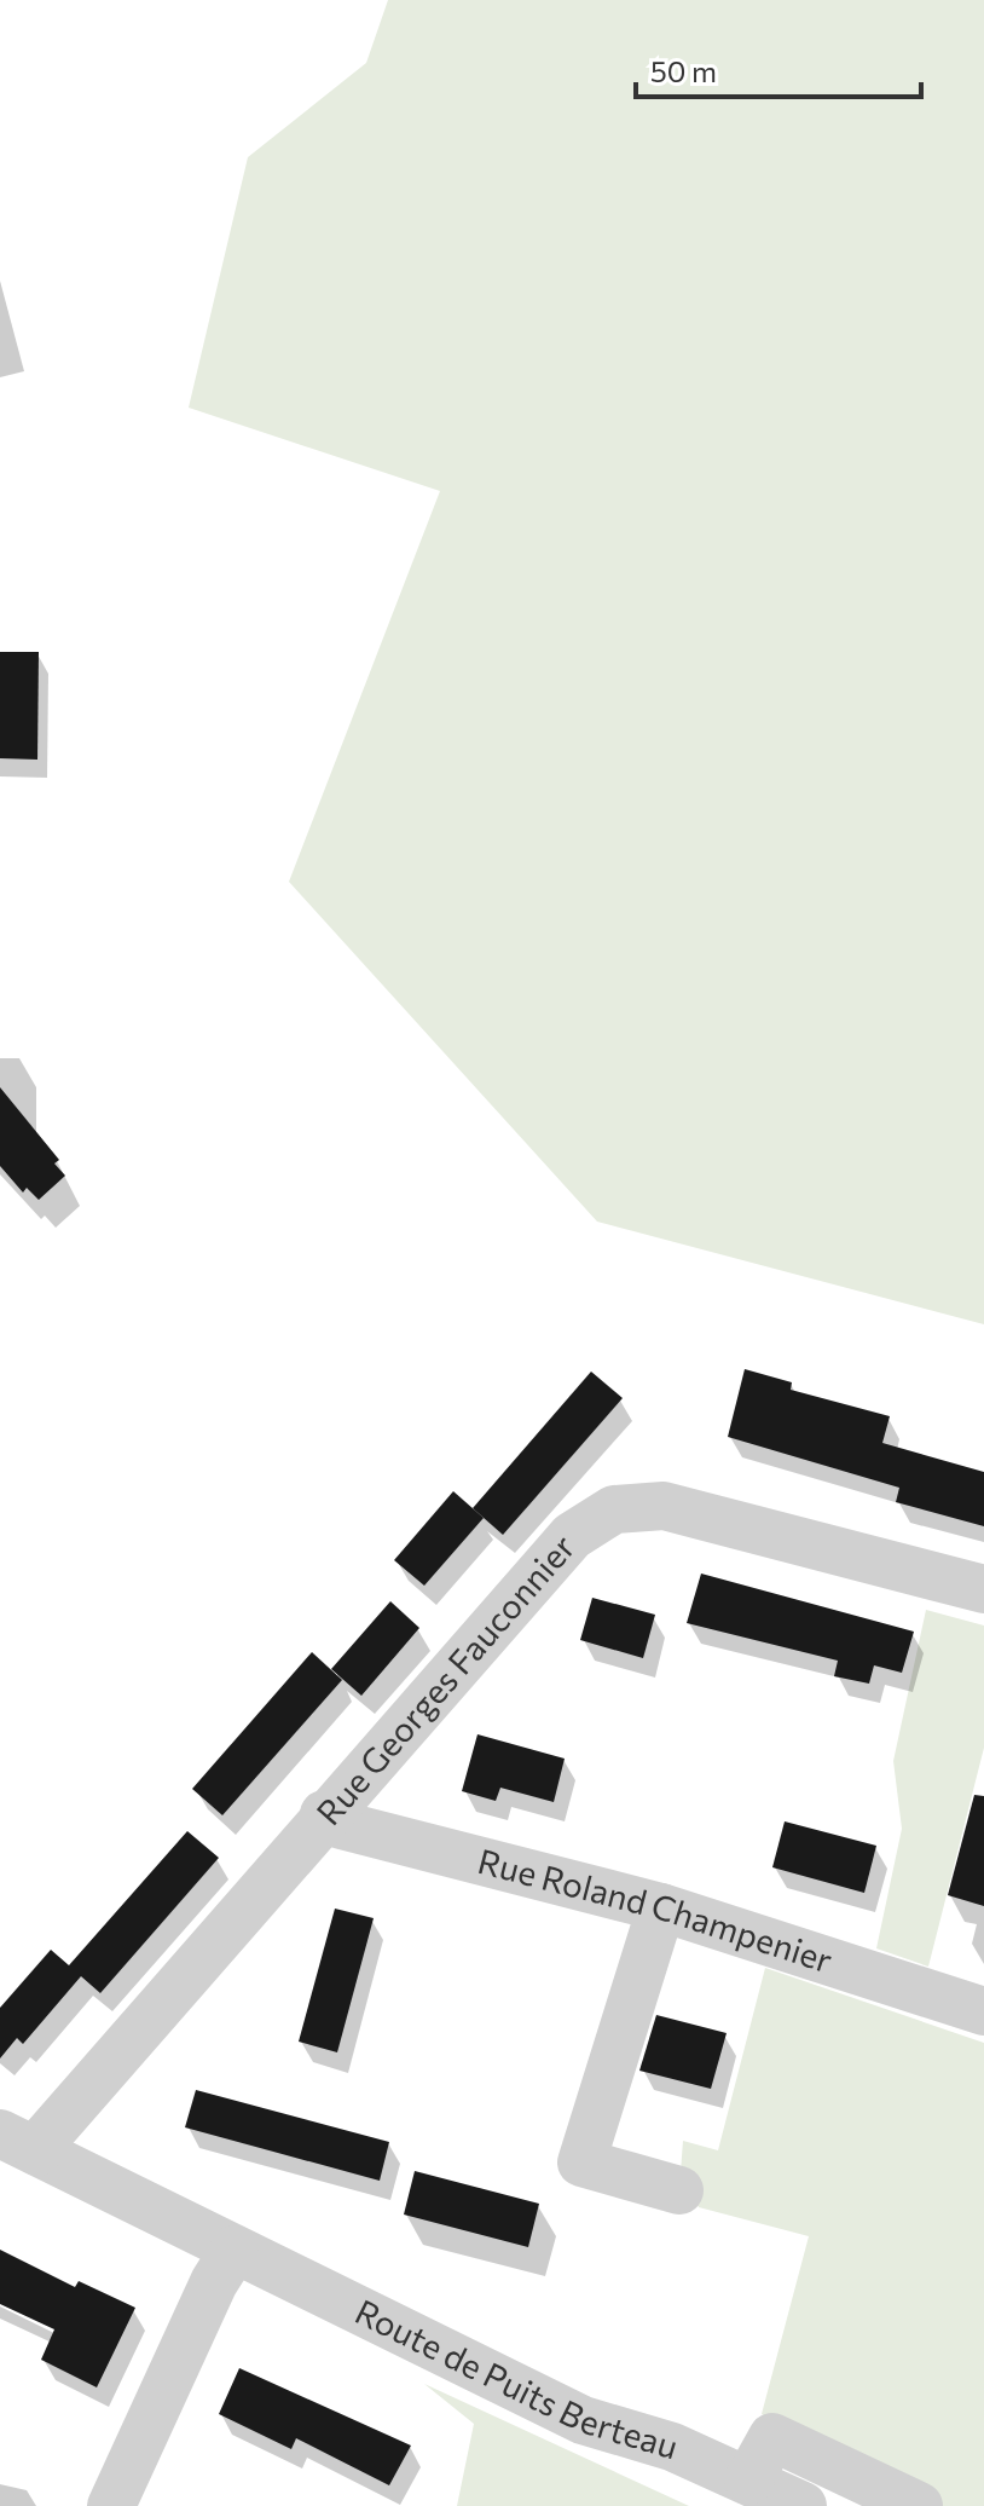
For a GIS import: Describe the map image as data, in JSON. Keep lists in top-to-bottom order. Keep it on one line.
{"streets":{"street":["Rue Georges Fauconnier","Rue Roland Champenier","Route de Puits Berteau"]},"crossings":[["Rue Georges Fauconnier","Rue Roland Champenier"],["Rue Georges Fauconnier","Route de Puits Berteau"]],"scale_bar":"50 m"}
